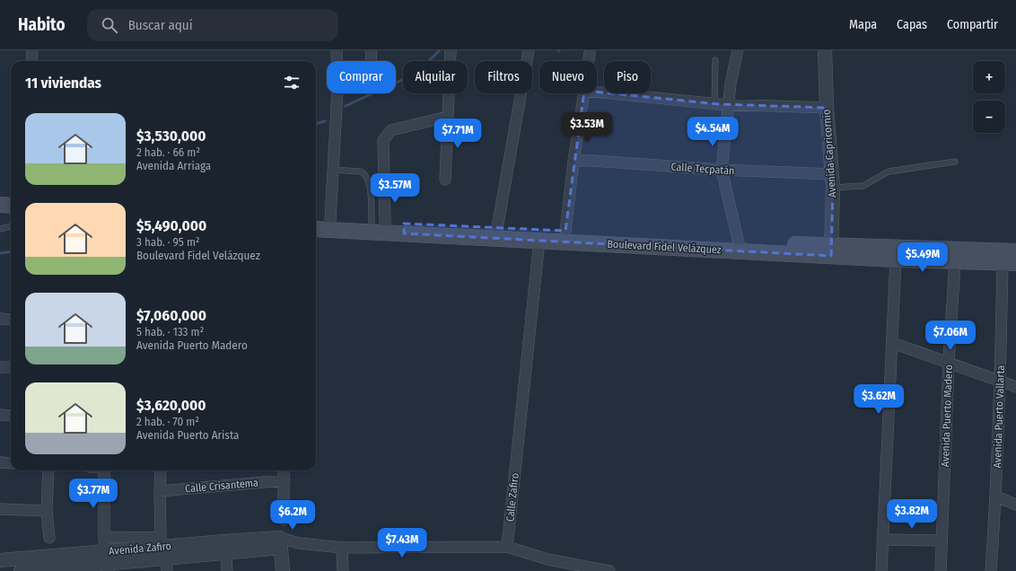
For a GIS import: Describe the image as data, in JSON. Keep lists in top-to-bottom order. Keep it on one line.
{"streets":{"main road":["Boulevard Fidel Velázquez"],"street":["Avenida Capricornio","Calle Tecpatán","Avenida Puerto Madero","Avenida Puerto Vallarta","Calle Crisantema","Calle Zafiro","Avenida Zafiro"]},"crossings":[["Avenida Capricornio","Calle Tecpatán"],["Avenida Capricornio","Boulevard Fidel Velázquez"],["Boulevard Fidel Velázquez","Avenida Puerto Madero"],["Boulevard Fidel Velázquez","Avenida Puerto Vallarta"],["Boulevard Fidel Velázquez","Calle Zafiro"]],"page":{"header":"Habito","search":"Buscar aquí","nav":["Mapa","Capas","Compartir"],"map_buttons":["+","−"],"chip":["Comprar","Alquilar","Filtros","Nuevo","Piso"],"heading":"11 viviendas","list":[{"name":"$3,530,000","note":"2 hab. · 66 m² · Avenida Arriaga"},{"name":"$5,490,000","note":"3 hab. · 95 m² · Boulevard Fidel Velázquez"},{"name":"$7,060,000","note":"5 hab. · 133 m² · Avenida Puerto Madero"},{"name":"$3,620,000","note":"2 hab. · 70 m² · Avenida Puerto Arista"}],"price":["$3.53M","$4.54M","$7.71M","$3.57M","$5.49M","$7.06M","$3.62M","$3.77M","$3.82M","$6.2M","$7.43M"]}}
